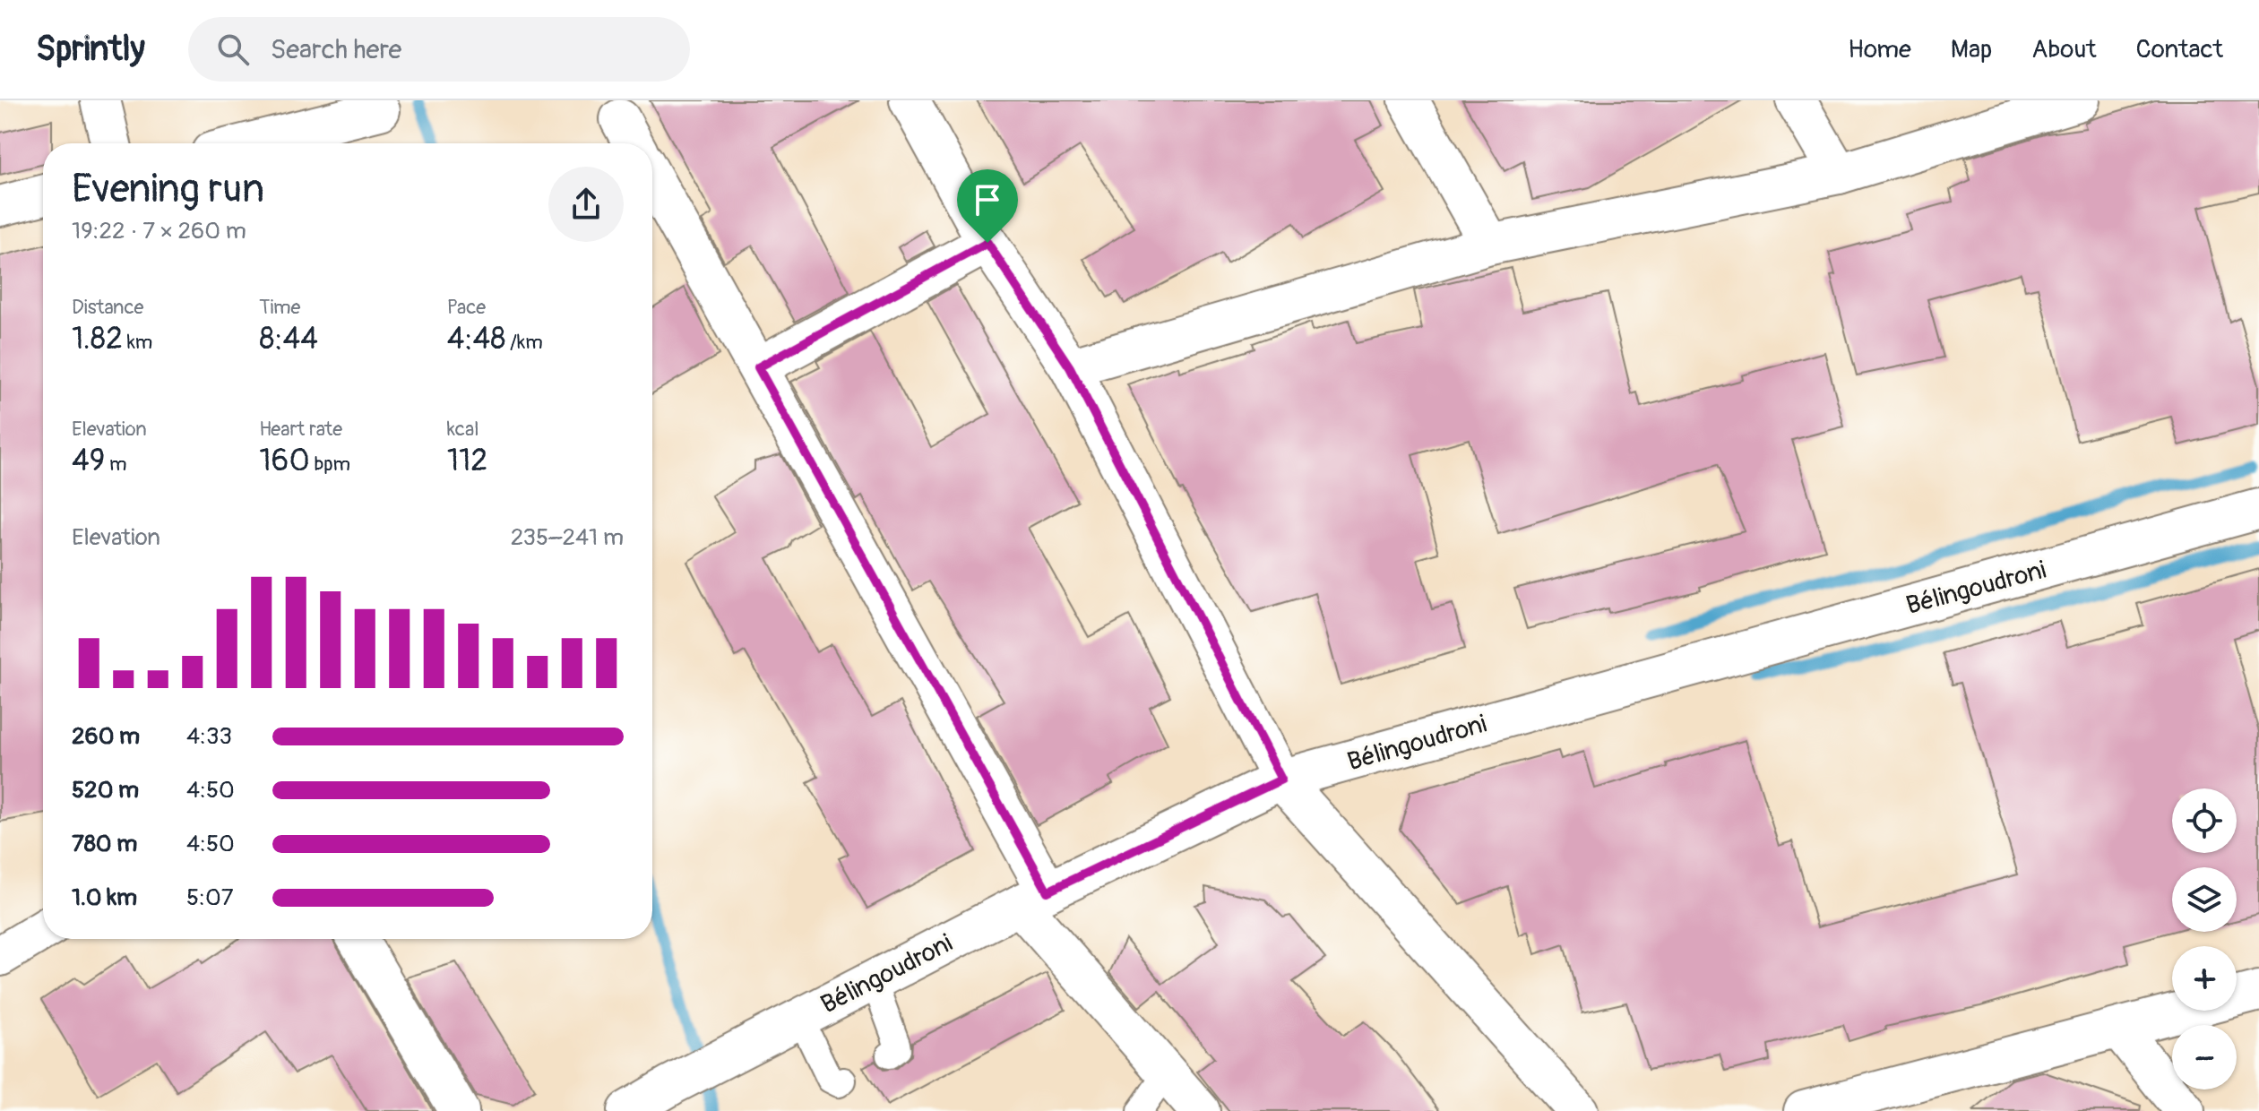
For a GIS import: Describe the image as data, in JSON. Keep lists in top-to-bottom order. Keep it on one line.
{"streets":{"street":["Bélingoudroni"]},"page":{"header":"Sprintly","search":"Search here","nav":["Home","Map","About","Contact"],"heading":["Evening run","19:22 · 7 × 260 m"],"stats":[["Distance","1.82 km"],["Time","8:44"],["Pace","4:48 /km"],["Elevation","49 m"],["Heart rate","160 bpm"],["kcal","112"]],"chart":["Elevation","235–241 m"],"list":[{"name":"260 m","note":"4:33"},{"name":"520 m","note":"4:50"},{"name":"780 m","note":"4:50"},{"name":"1.0 km","note":"5:07"}],"map_buttons":["+","−"]}}
